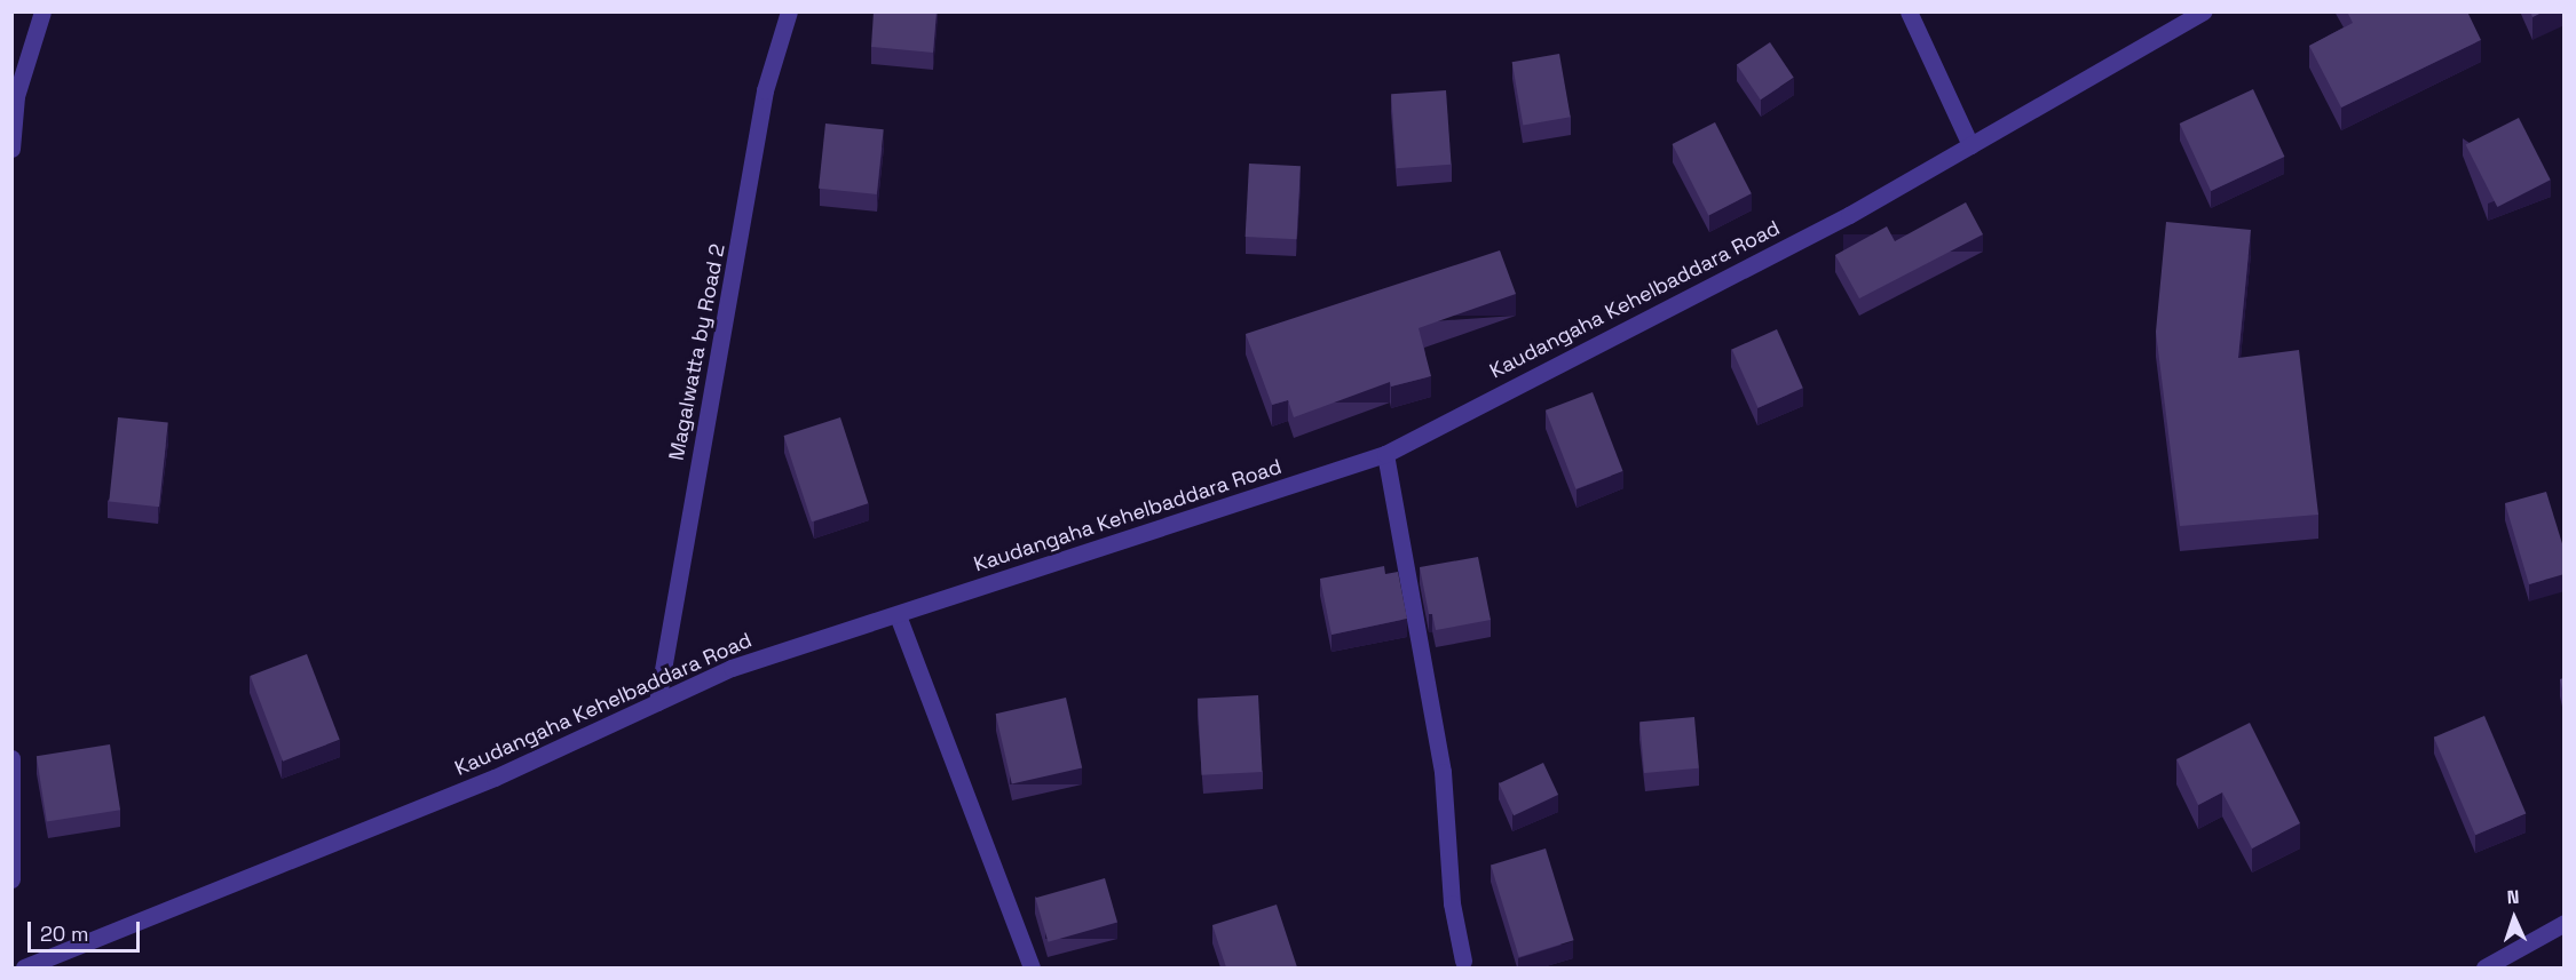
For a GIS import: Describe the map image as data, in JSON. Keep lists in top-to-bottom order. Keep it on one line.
{"streets":{"street":["Kaudangaha Kehelbaddara Road","Magalwatta by Road 2"]},"crossings":[["Kaudangaha Kehelbaddara Road","Magalwatta by Road 2"]],"scale_bar":"20 m","north":"top"}
